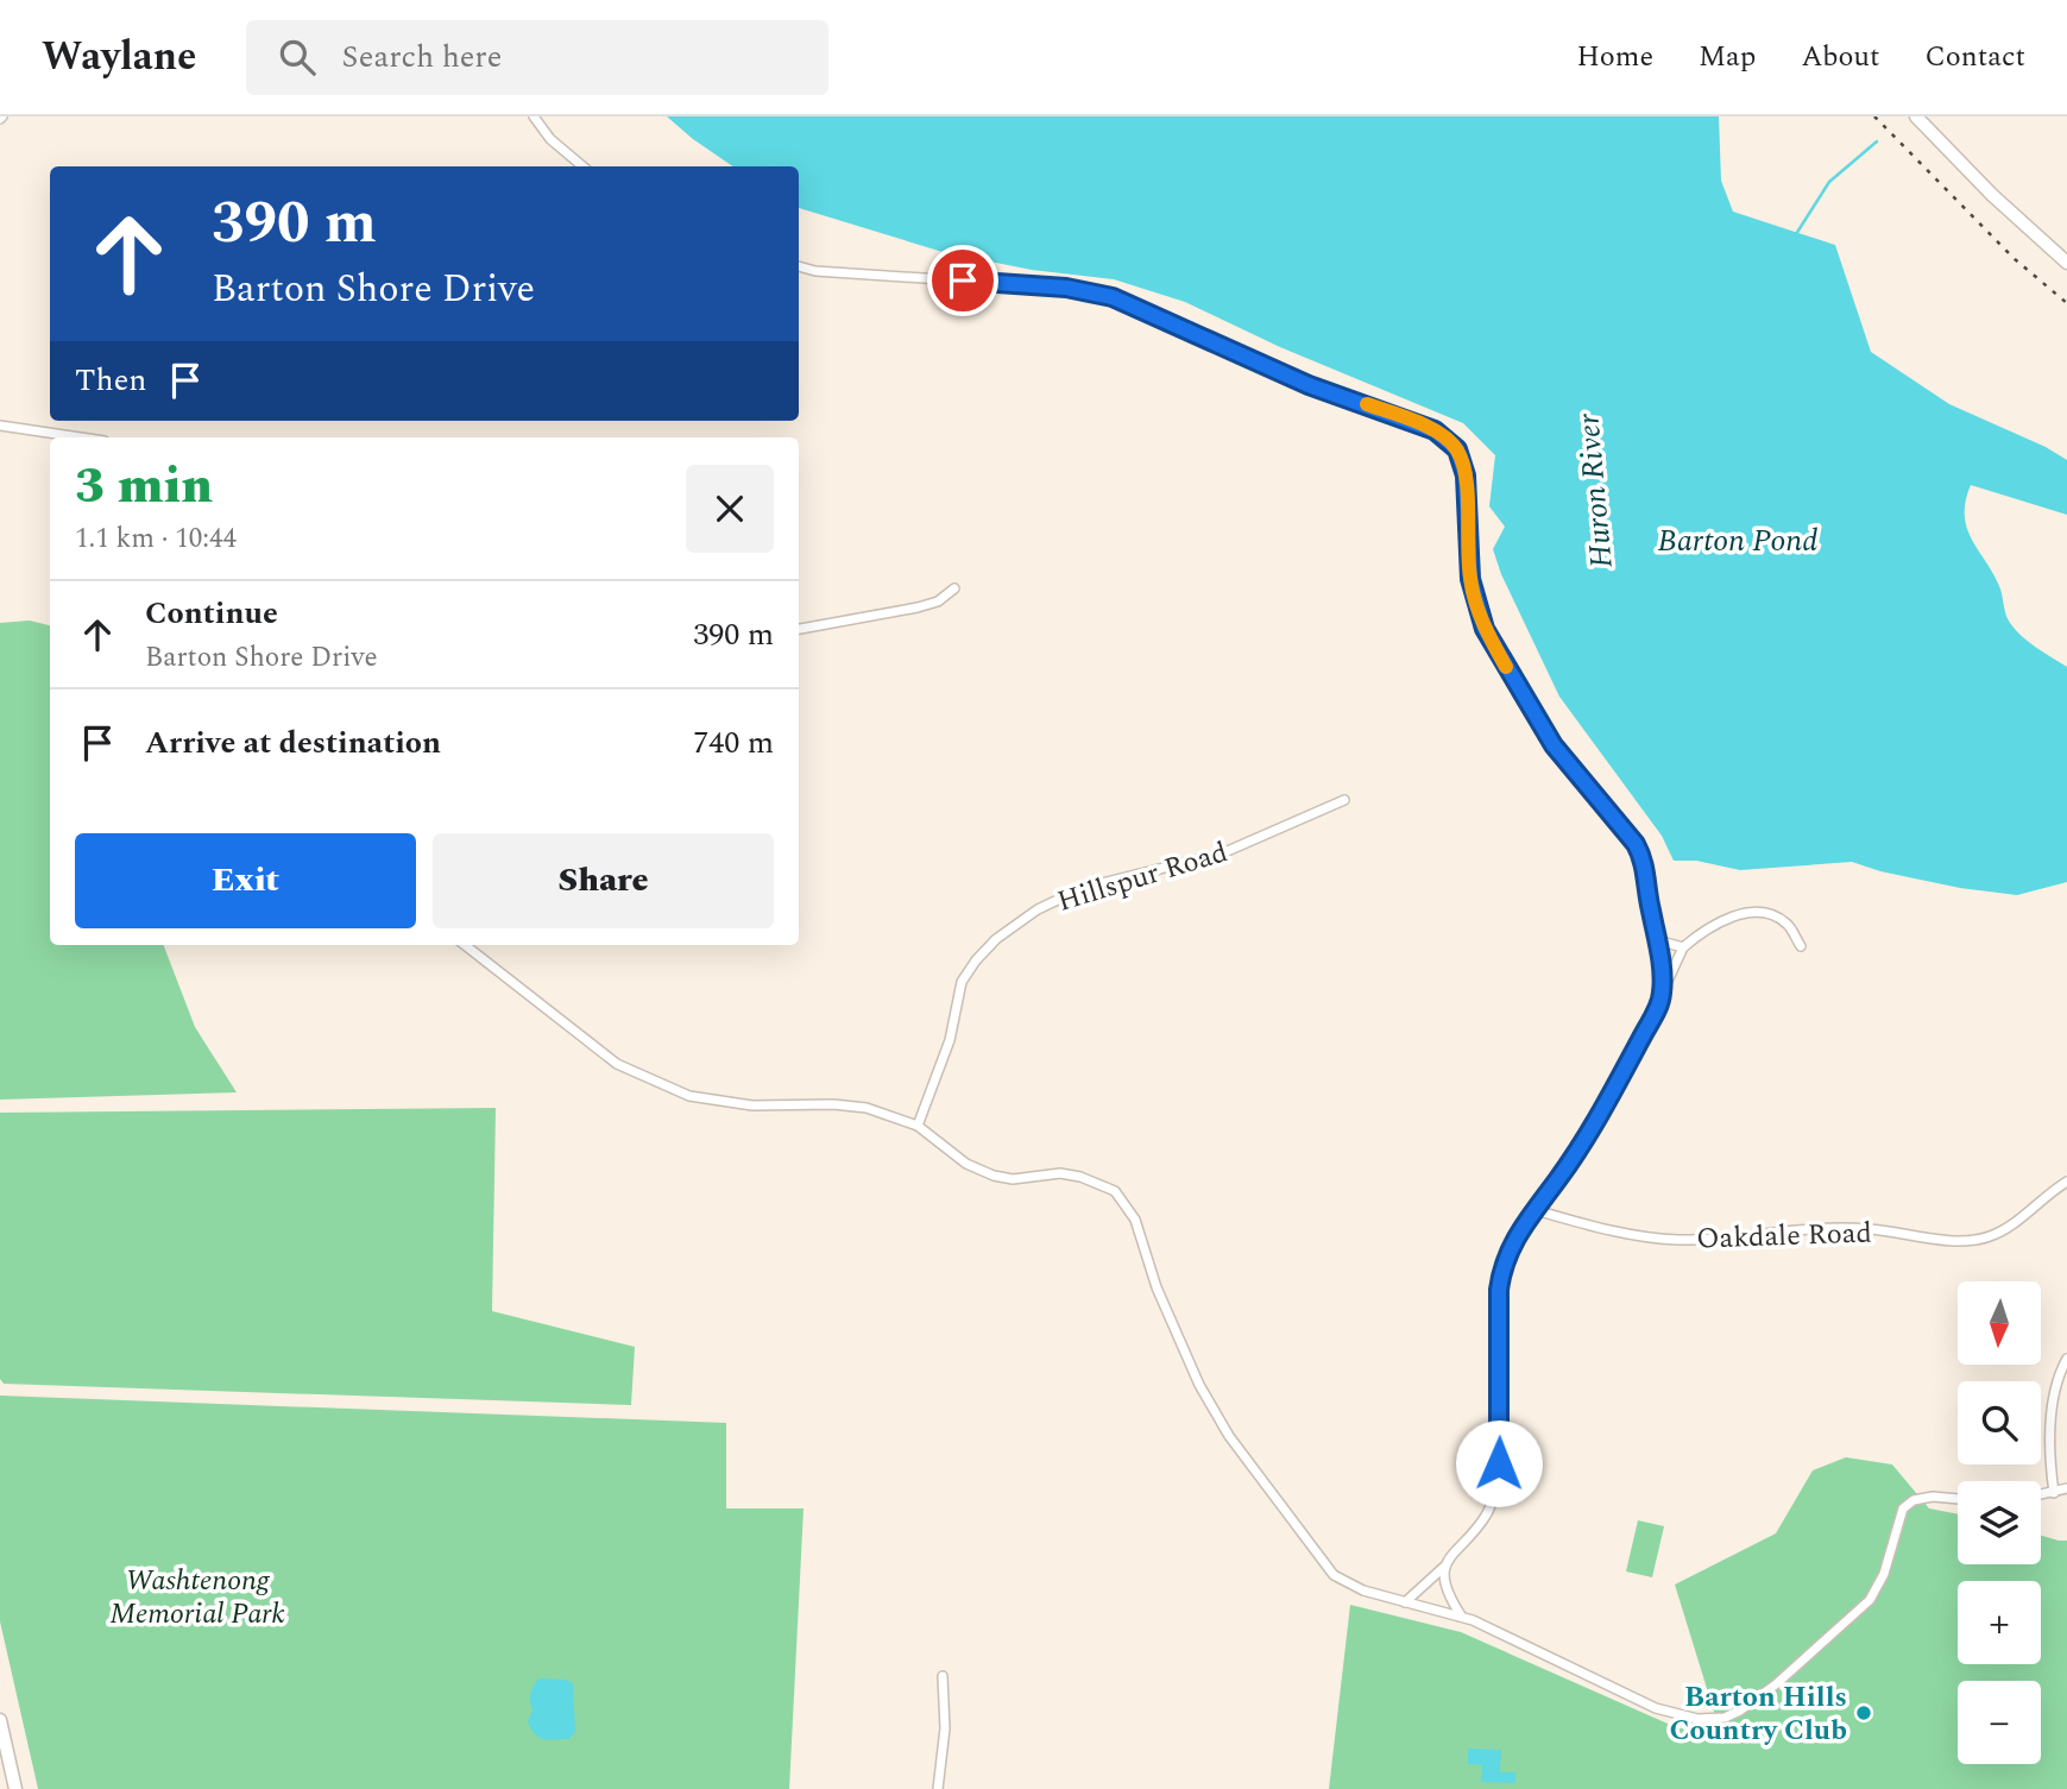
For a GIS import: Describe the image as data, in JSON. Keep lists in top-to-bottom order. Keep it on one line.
{"streets":{"street":["Hillspur Road","Oakdale Road"]},"water":["Huron River","Barton Pond"],"parks":["Washtenong Memorial Park"],"places":["Barton Hills Country Club"],"north":"bottom","page":{"header":"Waylane","search":"Search here","nav":["Home","Map","About","Contact"],"turn":["390 m","Barton Shore Drive"],"then":"Then","heading":["3 min","1.1 km · 10:44"],"list":[{"name":"Continue","note":"Barton Shore Drive","value":"390 m"},{"name":"Arrive at destination","value":"740 m"}],"buttons":["Exit","Share"],"map_buttons":["+","−"]}}
